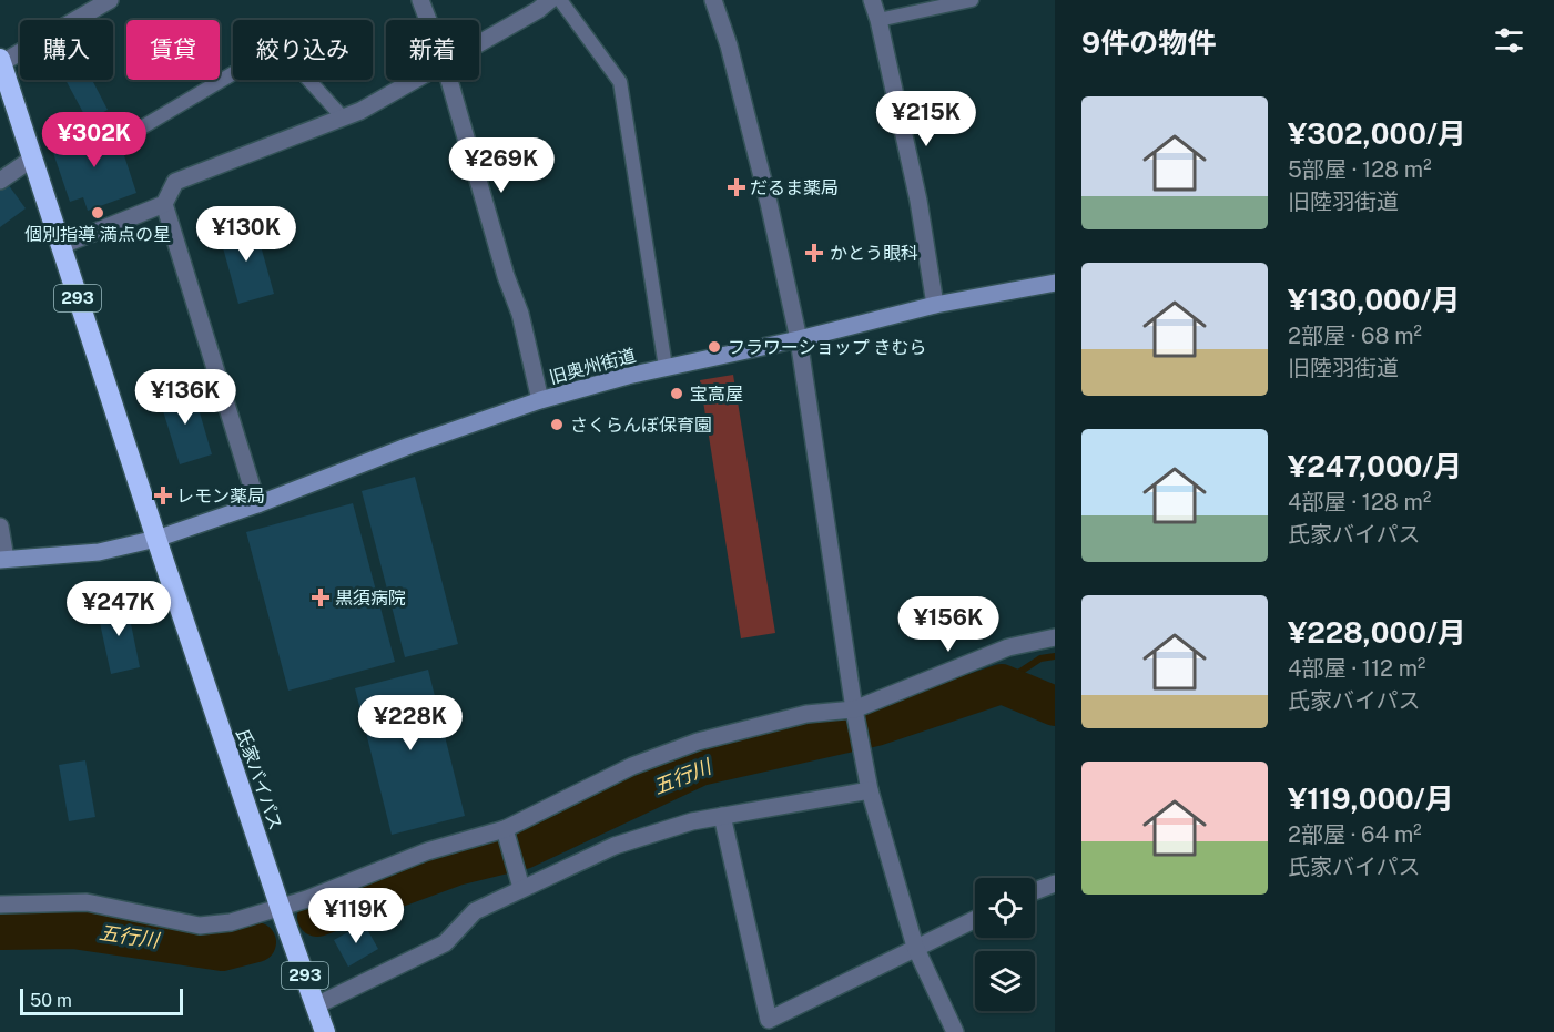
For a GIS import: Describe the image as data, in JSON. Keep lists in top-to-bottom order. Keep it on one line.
{"streets":{"highway":["293","氏家バイパス"],"main road":["旧奥州街道"]},"crossings":[["293","旧奥州街道"],["293","氏家バイパス"],["旧奥州街道","氏家バイパス"]],"water":["五行川"],"places":{"health":["だるま薬局","かとう眼科","レモン薬局","黒須病院"],"other":["個別指導 満点の星","フラワーショップ きむら","宝高屋","さくらんぼ保育園"]},"scale_bar":"50 m","page":{"heading":"9件の物件","chip":["購入","賃貸","絞り込み","新着"],"list":[{"name":"¥302,000/月","note":"5部屋 · 128 m² · 旧陸羽街道"},{"name":"¥130,000/月","note":"2部屋 · 68 m² · 旧陸羽街道"},{"name":"¥247,000/月","note":"4部屋 · 128 m² · 氏家バイパス"},{"name":"¥228,000/月","note":"4部屋 · 112 m² · 氏家バイパス"},{"name":"¥119,000/月","note":"2部屋 · 64 m² · 氏家バイパス"}],"price":["¥215K","¥302K","¥269K","¥130K","¥136K","¥247K","¥156K","¥228K","¥119K"],"scale":"50 m"}}
